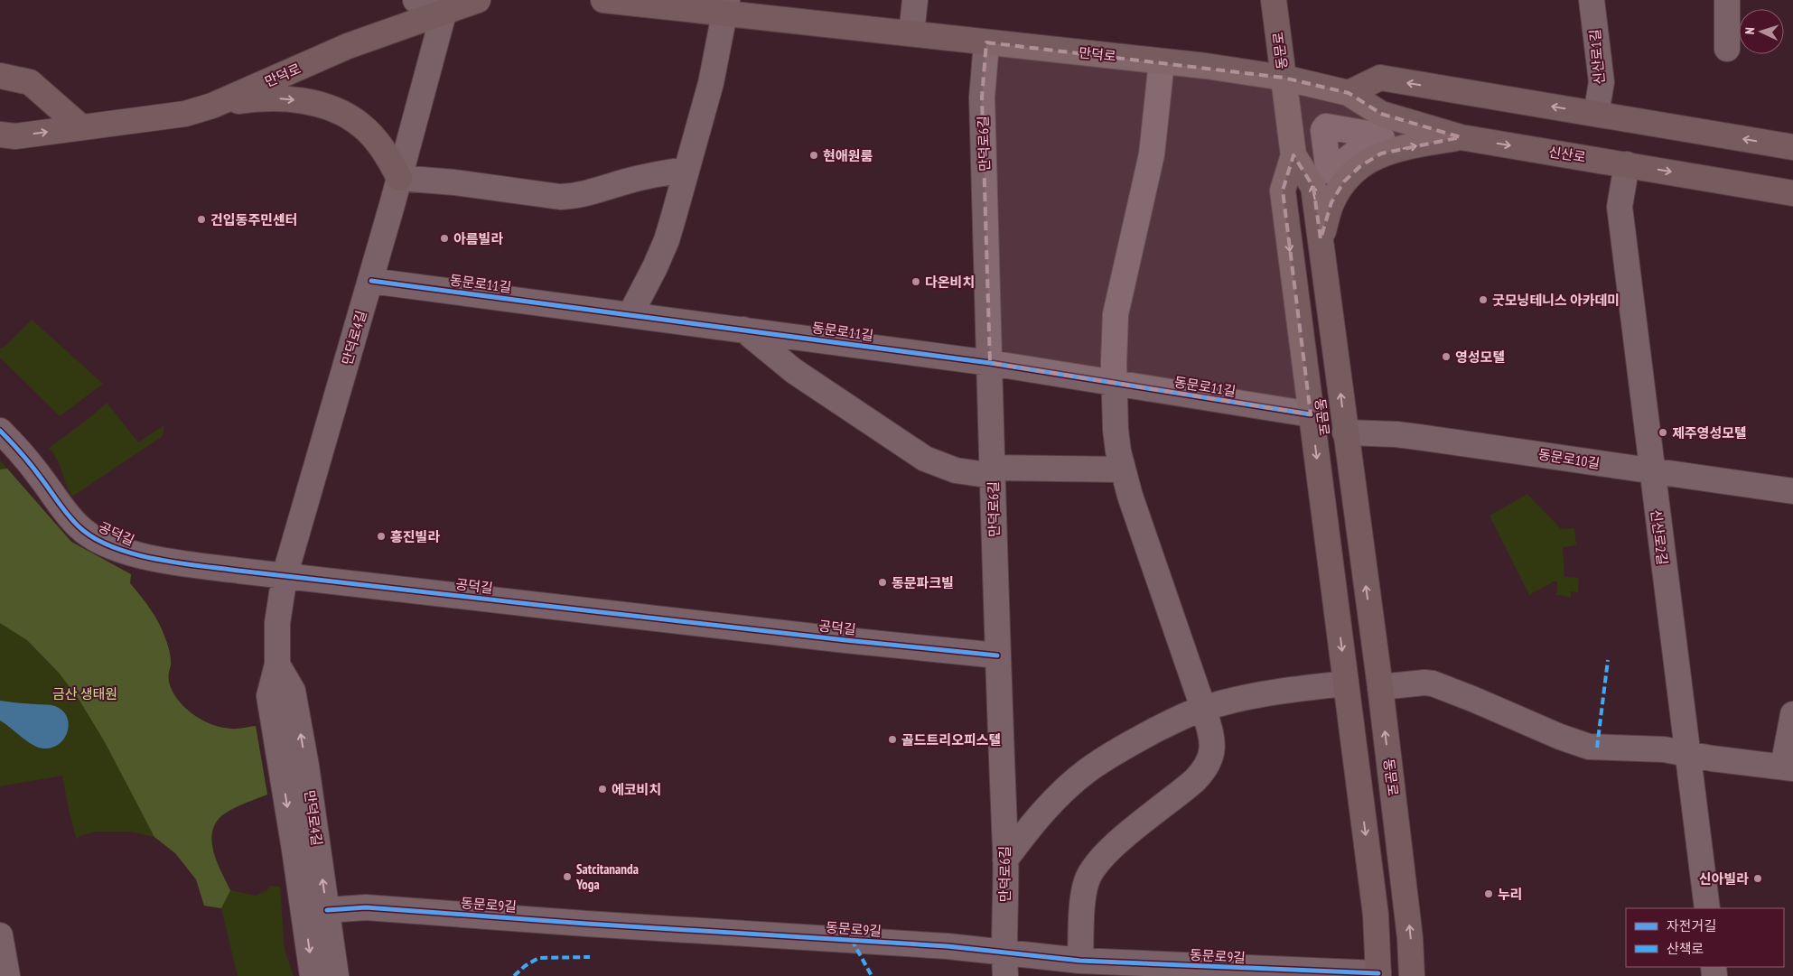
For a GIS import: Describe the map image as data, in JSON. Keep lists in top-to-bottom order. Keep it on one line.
{"streets":{"main road":["동문로","만덕로","신산로"],"street":["신산로1길","만덕로6길","동문로11길","만덕로4길","동문로10길","공덕길","신산로2길","동문로9길"]},"crossings":[["동문로","만덕로"],["동문로","신산로"],["동문로","동문로11길"],["동문로","동문로10길"],["동문로","동문로9길"],["만덕로","만덕로6길"],["만덕로","신산로"],["만덕로","만덕로4길"],["만덕로6길","동문로11길"],["만덕로6길","공덕길"],["만덕로6길","동문로9길"],["신산로","신산로2길"],["동문로11길","만덕로4길"],["만덕로4길","공덕길"],["만덕로4길","동문로9길"],["동문로10길","신산로2길"]],"parks":["금산 생태원"],"places":["현애원룸","건입동주민센터","아름빌라","다온비치","굿모닝테니스 아카데미","영성모텔","제주영성모텔","흥진빌라","동문파크빌","골드트리오피스텔","에코비치","Satcitananda Yoga","신아빌라","누리"],"legend":["자전거길","산책로"],"north":"left"}
